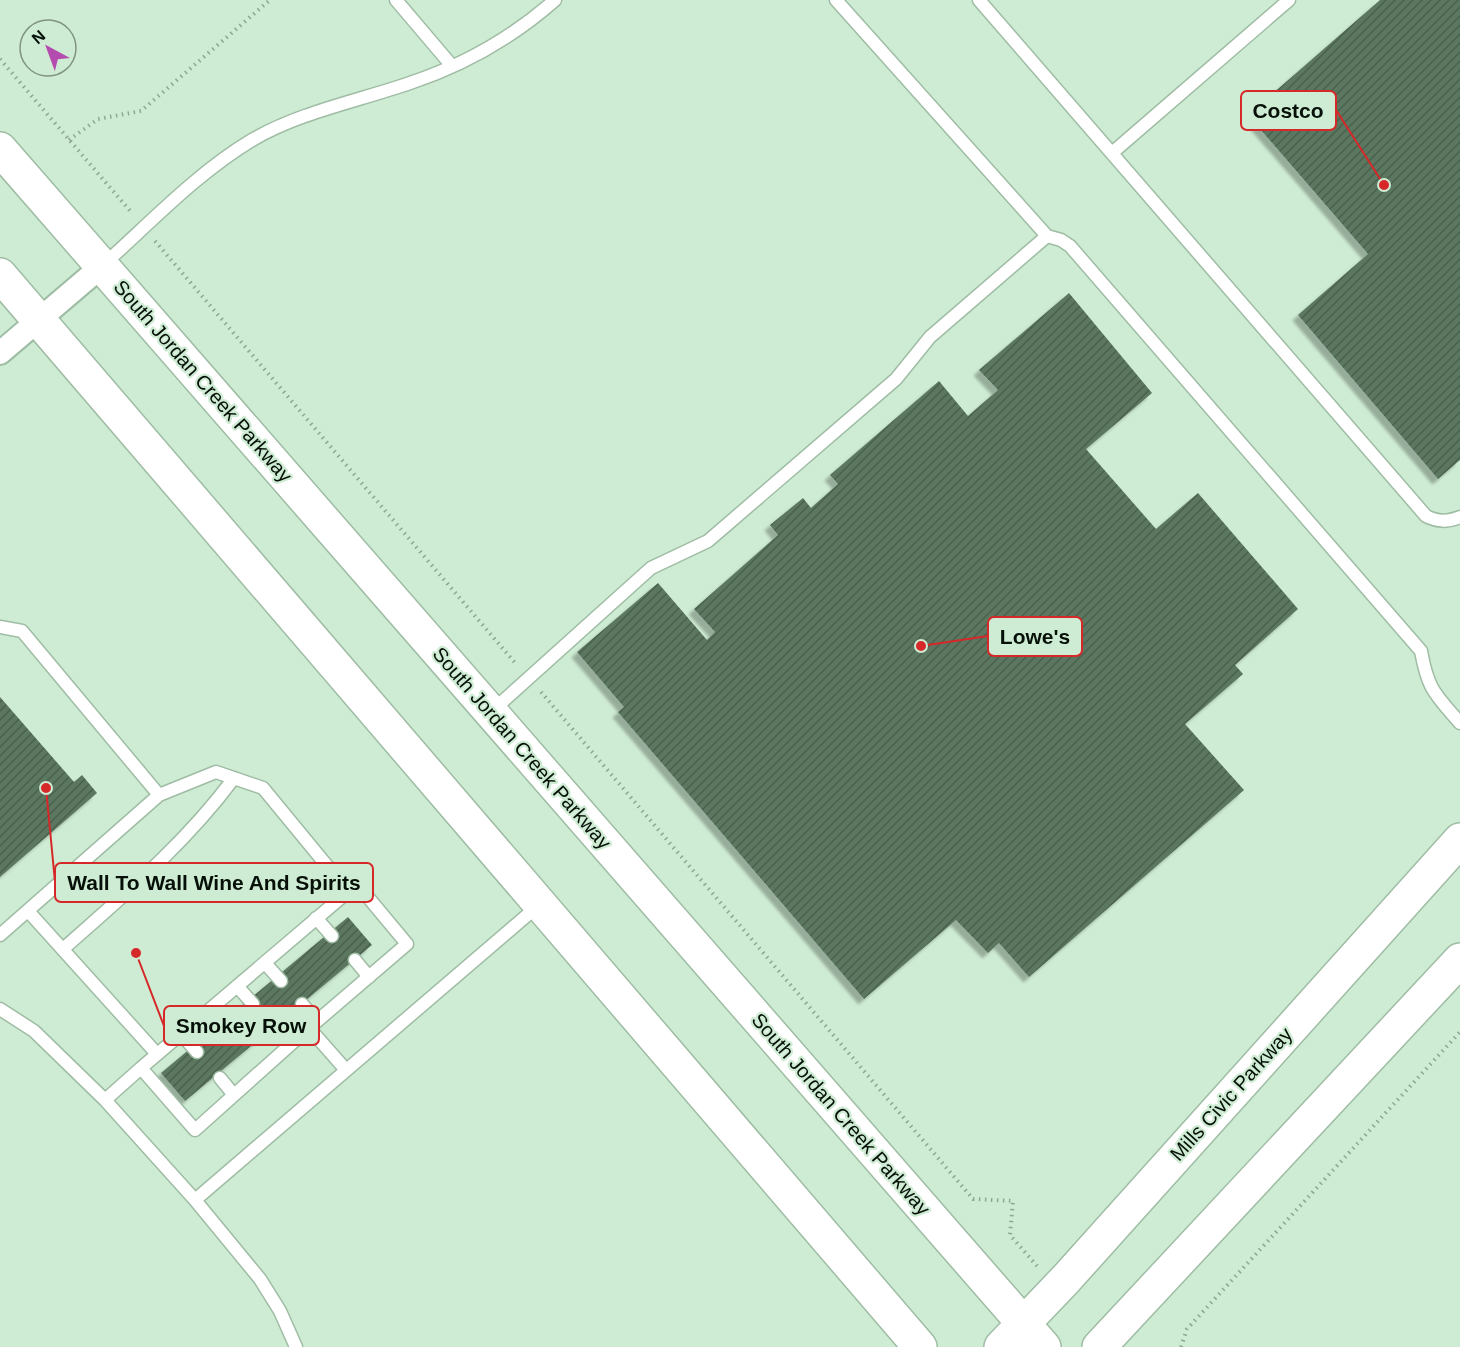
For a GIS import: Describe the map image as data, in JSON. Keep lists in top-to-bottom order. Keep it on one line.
{"streets":{"main road":["South Jordan Creek Parkway","Mills Civic Parkway"]},"crossings":[["South Jordan Creek Parkway","Mills Civic Parkway"]],"places":["Costco","Lowe's","Wall To Wall Wine And Spirits","Smokey Row"],"north":"top left"}
